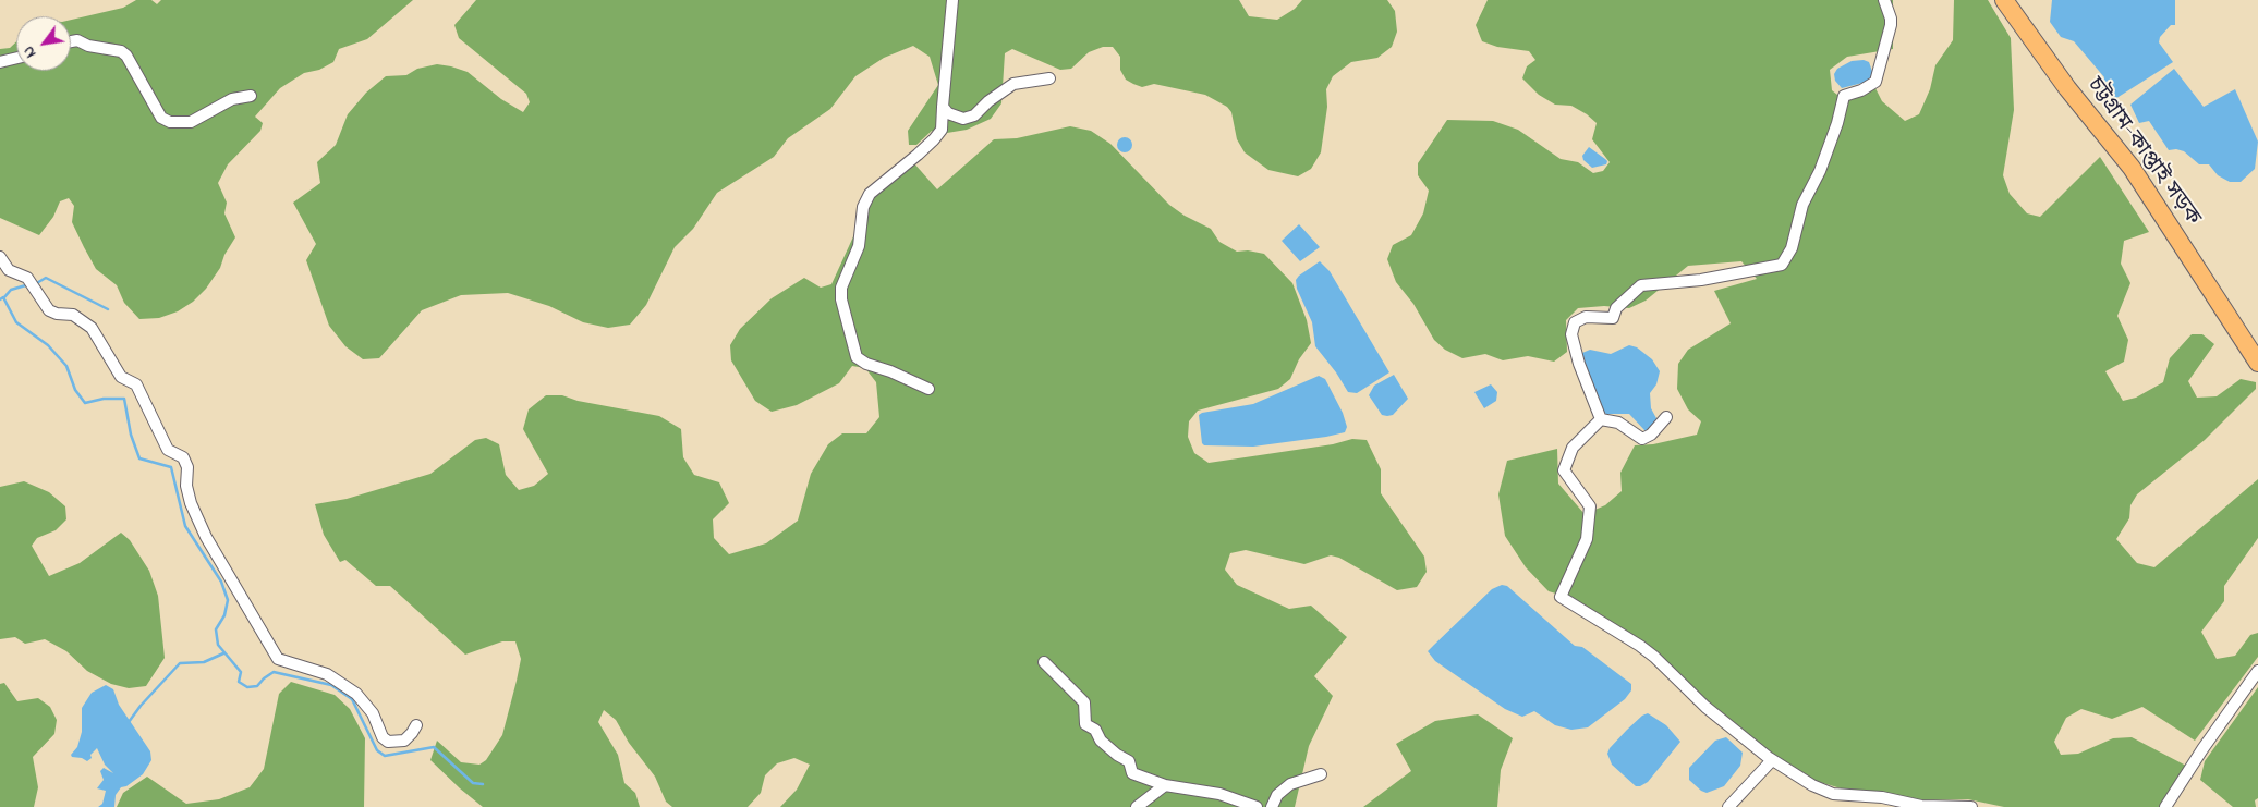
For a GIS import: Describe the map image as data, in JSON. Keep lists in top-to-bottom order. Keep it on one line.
{"streets":{"main road":["চট্টগ্রাম-কাপ্তাই সড়ক"]},"north":"bottom left"}
